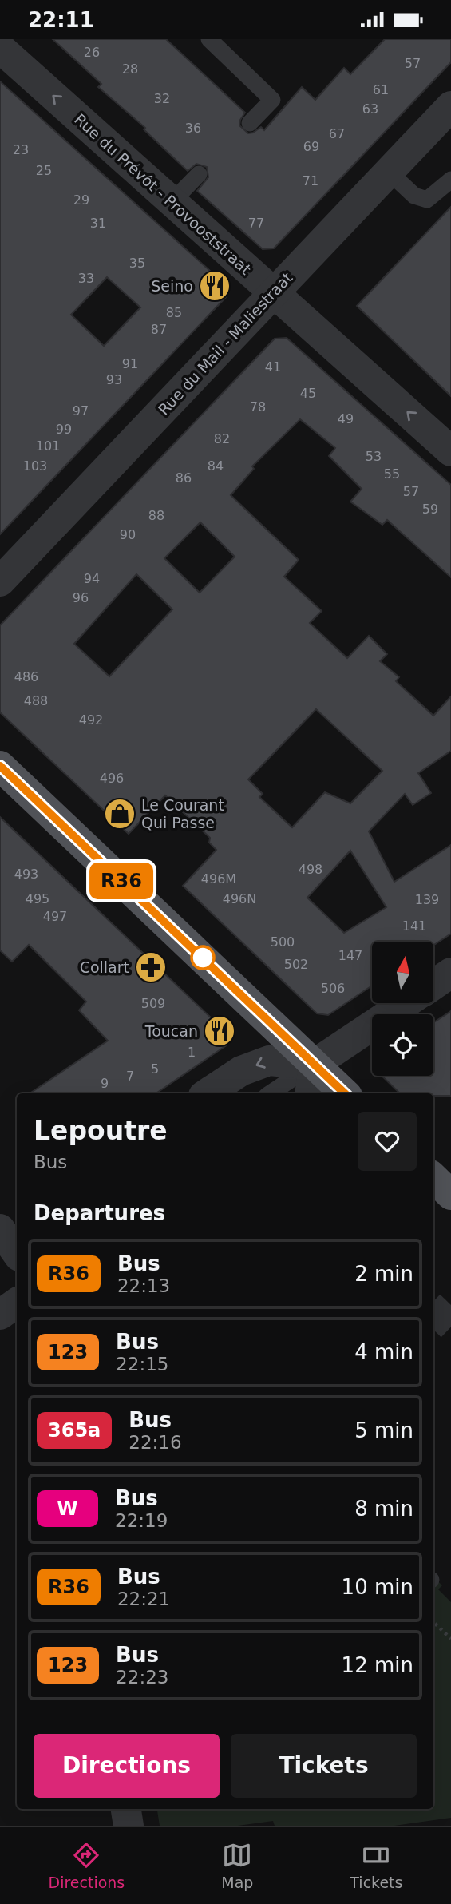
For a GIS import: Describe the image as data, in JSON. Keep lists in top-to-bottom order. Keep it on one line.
{"streets":{"street":["Rue du Prévôt - Provooststraat","Rue du Mail - Maliestraat"]},"crossings":[["Rue du Prévôt - Provooststraat","Rue du Mail - Maliestraat"]],"one_way":["Rue du Prévôt - Provooststraat"],"places":{"restaurant":["Seino","Toucan"],"shop":["Le Courant Qui Passe"],"pharmacy":["Collart"]},"lines":["bus line R36"],"house_numbers":["26","57","28","61","32","63","36","67","69","23","25","71","29","31","77","35","33","85","87","91","41","93","45","78","97","49","99","82","101","53","103","84","55","86","57","59","88","90","94","96","486","488","492","496","498","493","496M","495","496N","139","497","141","500","147","502","506","509","1","5","7","9"],"north":"top","page":{"status":"22:11","on_map":"R36","heading":[["Lepoutre","Bus"],"Departures"],"list":[{"mark":"R36","name":"Bus","note":"22:13","value":"2 min"},{"mark":"123","name":"Bus","note":"22:15","value":"4 min"},{"mark":"365a","name":"Bus","note":"22:16","value":"5 min"},{"mark":"W","name":"Bus","note":"22:19","value":"8 min"},{"mark":"R36","name":"Bus","note":"22:21","value":"10 min"},{"mark":"123","name":"Bus","note":"22:23","value":"12 min"}],"buttons":["Directions","Tickets"],"tabs":["Directions","Map","Tickets"]}}
